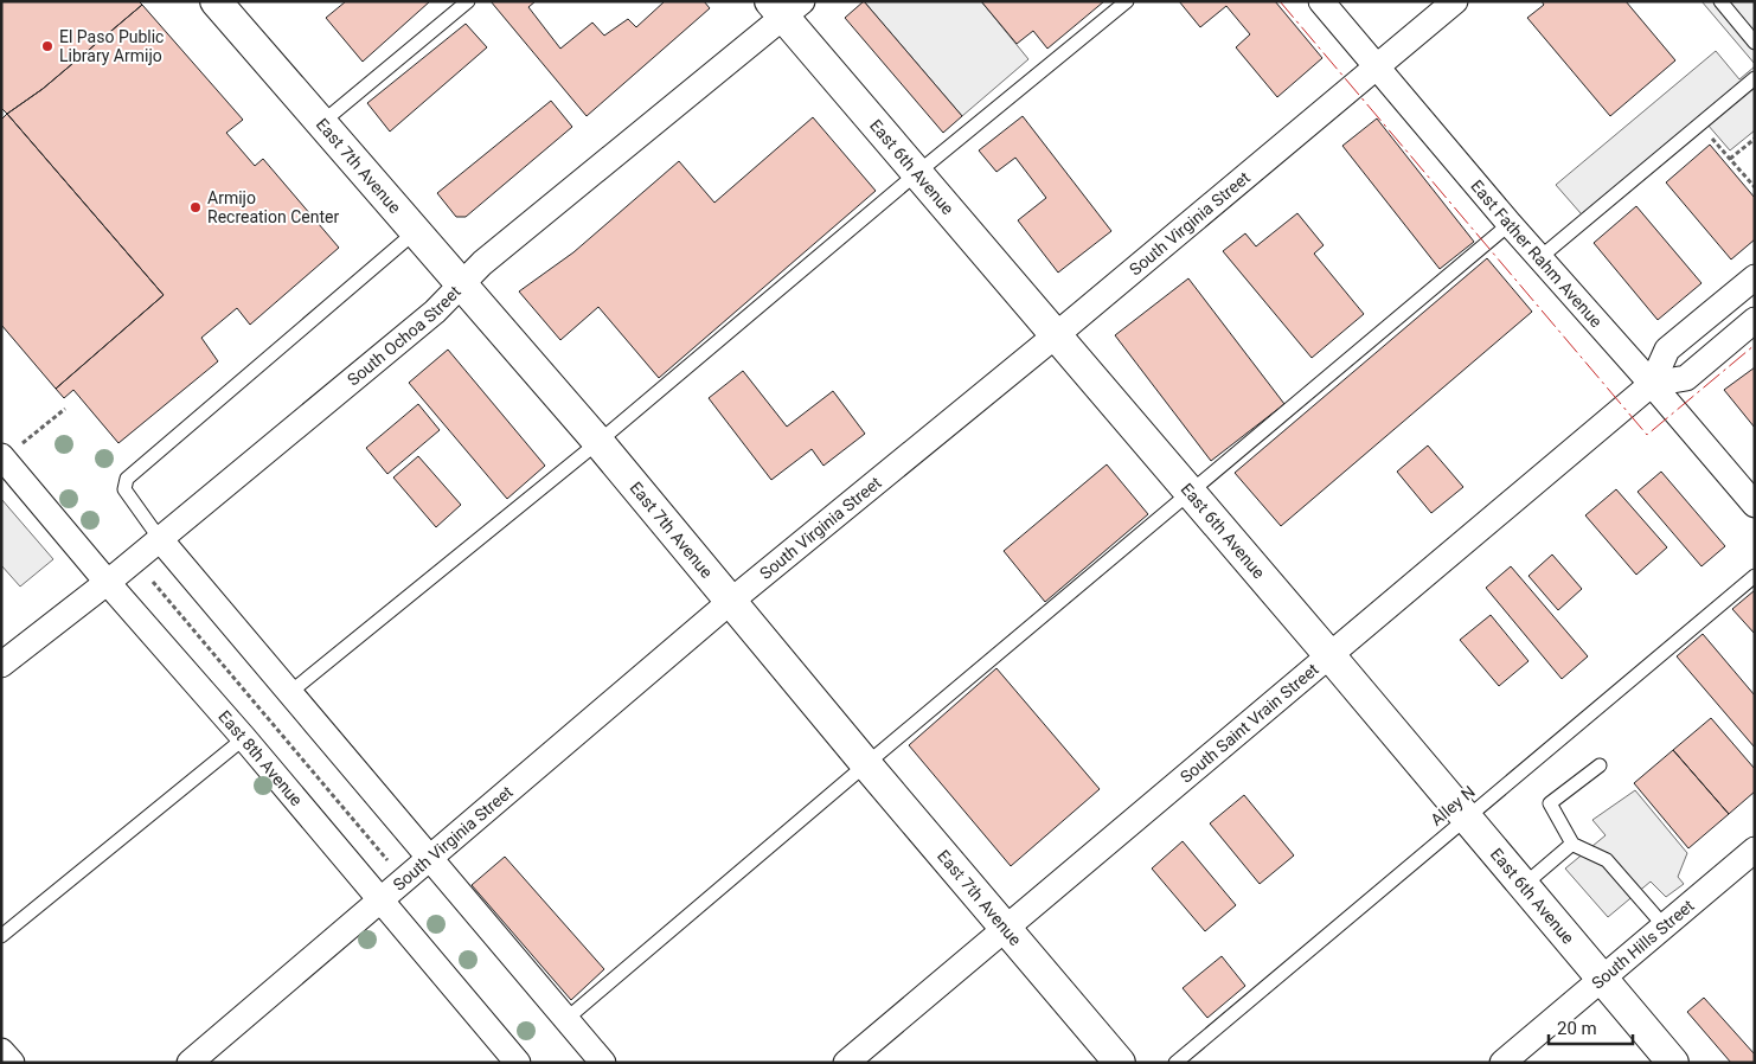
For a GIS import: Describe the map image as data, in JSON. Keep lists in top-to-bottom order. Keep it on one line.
{"streets":{"street":["East 7th Avenue","East 6th Avenue","South Virginia Street","East Father Rahm Avenue","South Ochoa Street","South Saint Vrain Street","East 8th Avenue","South Hills Street"],"lane":["Alley N"]},"crossings":[["East 7th Avenue","South Virginia Street"],["East 7th Avenue","South Ochoa Street"],["East 7th Avenue","South Saint Vrain Street"],["East 6th Avenue","South Virginia Street"],["East 6th Avenue","South Ochoa Street"],["East 6th Avenue","South Saint Vrain Street"],["East 6th Avenue","Alley N"],["East 6th Avenue","South Hills Street"],["South Virginia Street","East Father Rahm Avenue"],["South Virginia Street","East 8th Avenue"],["East Father Rahm Avenue","South Saint Vrain Street"],["South Ochoa Street","East 8th Avenue"]],"places":["El Paso Public Library Armijo","Armijo Recreation Center"],"scale_bar":"20 m"}
